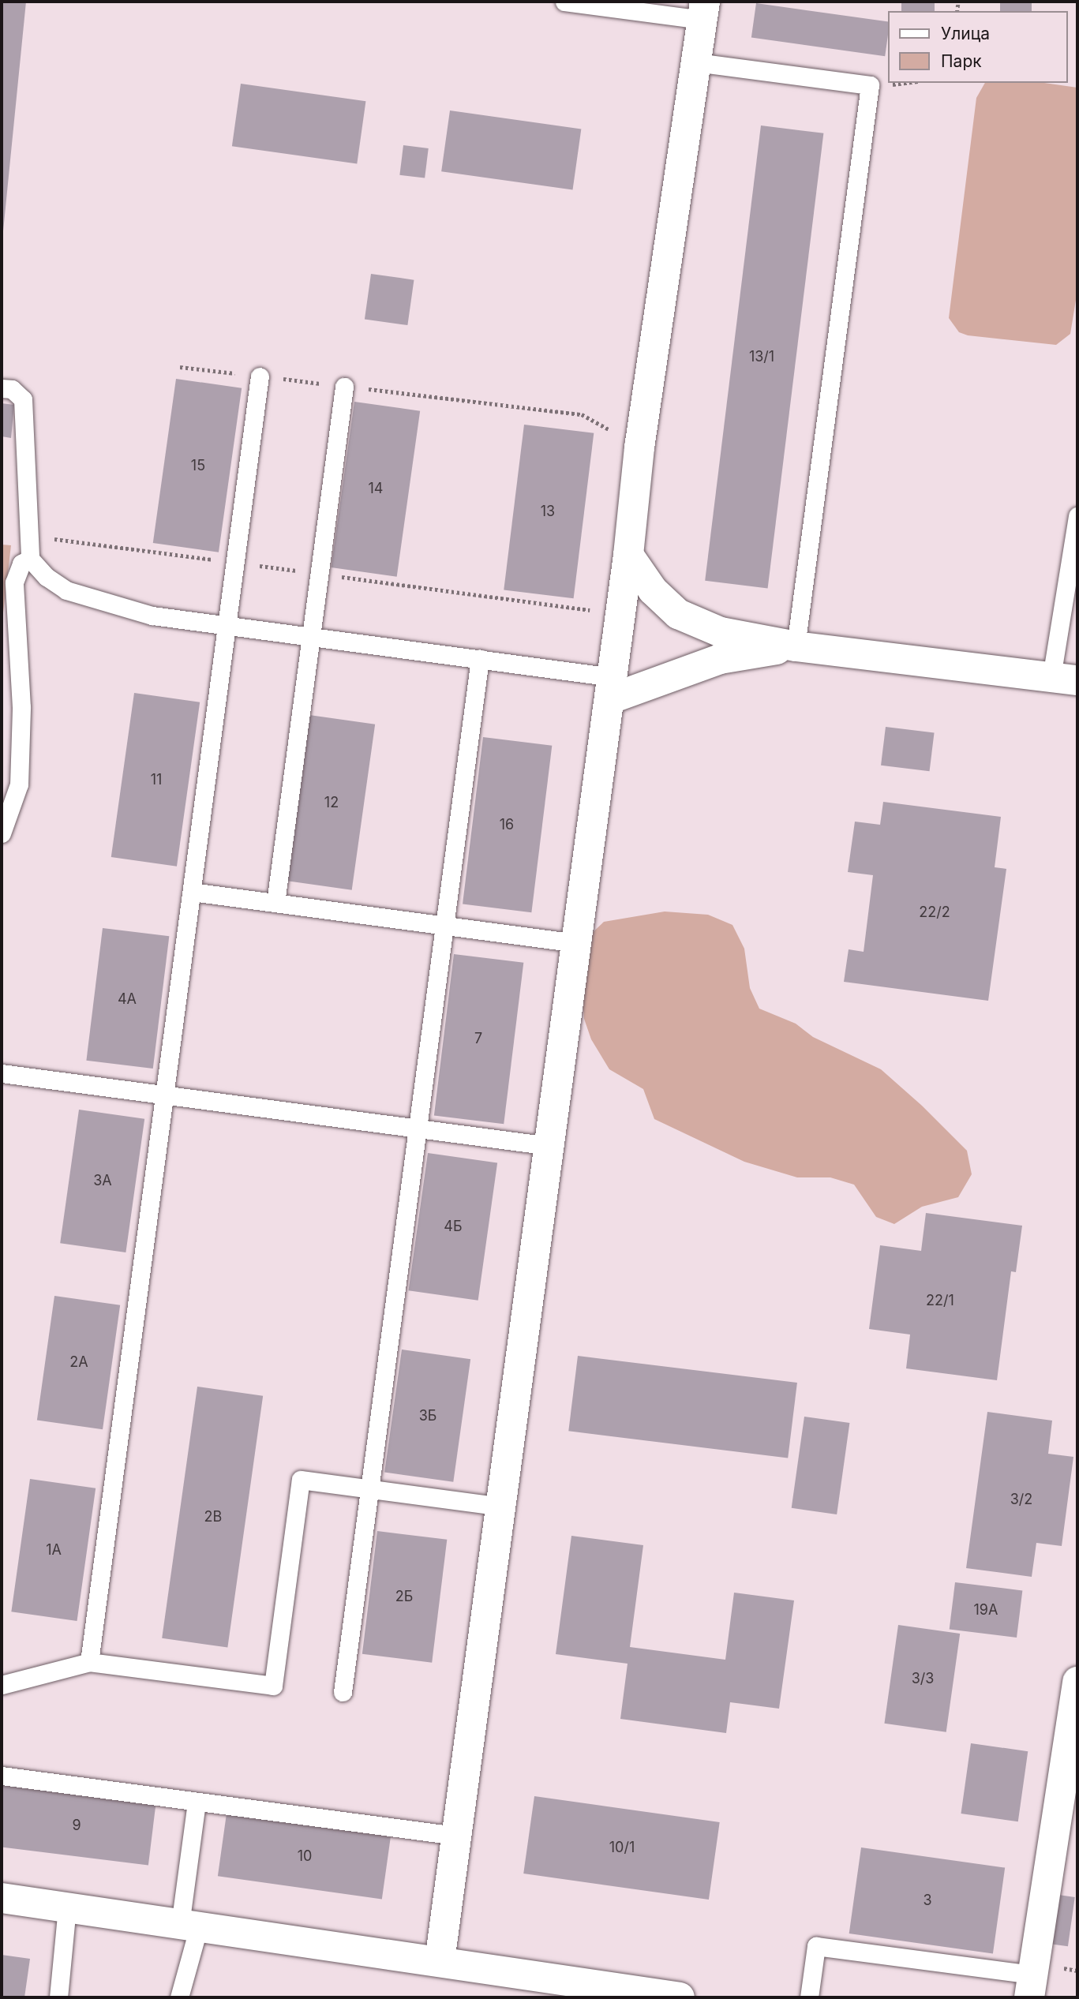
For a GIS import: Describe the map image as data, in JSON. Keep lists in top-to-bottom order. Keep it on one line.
{"house_numbers":["13/1","15","14","13","11","12","16","22/2","4А","7","3А","4Б","22/1","2А","3Б","3/2","2В","1А","2Б","19А","3/3","9","10/1","10","3"],"legend":["Улица","Парк"]}
